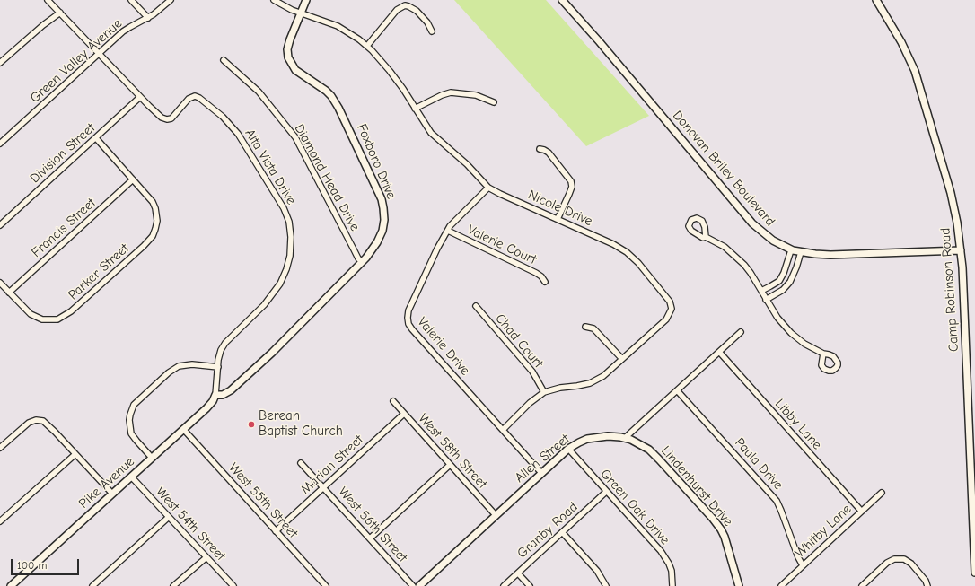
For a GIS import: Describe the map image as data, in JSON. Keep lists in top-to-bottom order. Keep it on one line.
{"streets":{"street":["Green Valley Avenue","Division Street","Foxboro Drive","Alta Vista Drive","Donovan Briley Boulevard","Diamond Head Drive","Nicole Drive","Francis Street","Valerie Court","Parker Street","Camp Robinson Road","Chad Court","Valerie Drive","Libby Lane","West 58th Street","Allen Street","Paula Drive","Marion Street","Pike Avenue","Lindenhurst Drive","West 55th Street","Green Oak Drive","West 54th Street","West 56th Street","Granby Road","Whitby Lane"]},"crossings":[["Division Street","Alta Vista Drive"],["Foxboro Drive","Alta Vista Drive"],["Foxboro Drive","Diamond Head Drive"],["Foxboro Drive","Nicole Drive"],["Foxboro Drive","Pike Avenue"],["Alta Vista Drive","Pike Avenue"],["Donovan Briley Boulevard","Camp Robinson Road"],["Nicole Drive","Chad Court"],["Nicole Drive","Valerie Drive"],["Francis Street","Parker Street"],["Valerie Court","Valerie Drive"],["Valerie Drive","Allen Street"],["Libby Lane","Whitby Lane"],["West 58th Street","Allen Street"],["West 58th Street","Marion Street"],["Allen Street","Lindenhurst Drive"],["Allen Street","Green Oak Drive"],["Paula Drive","Whitby Lane"],["Marion Street","West 55th Street"],["Marion Street","West 56th Street"],["Pike Avenue","West 55th Street"],["Pike Avenue","West 54th Street"],["Green Oak Drive","Granby Road"]],"places":["Berean Baptist Church"],"scale_bar":"100 m"}
